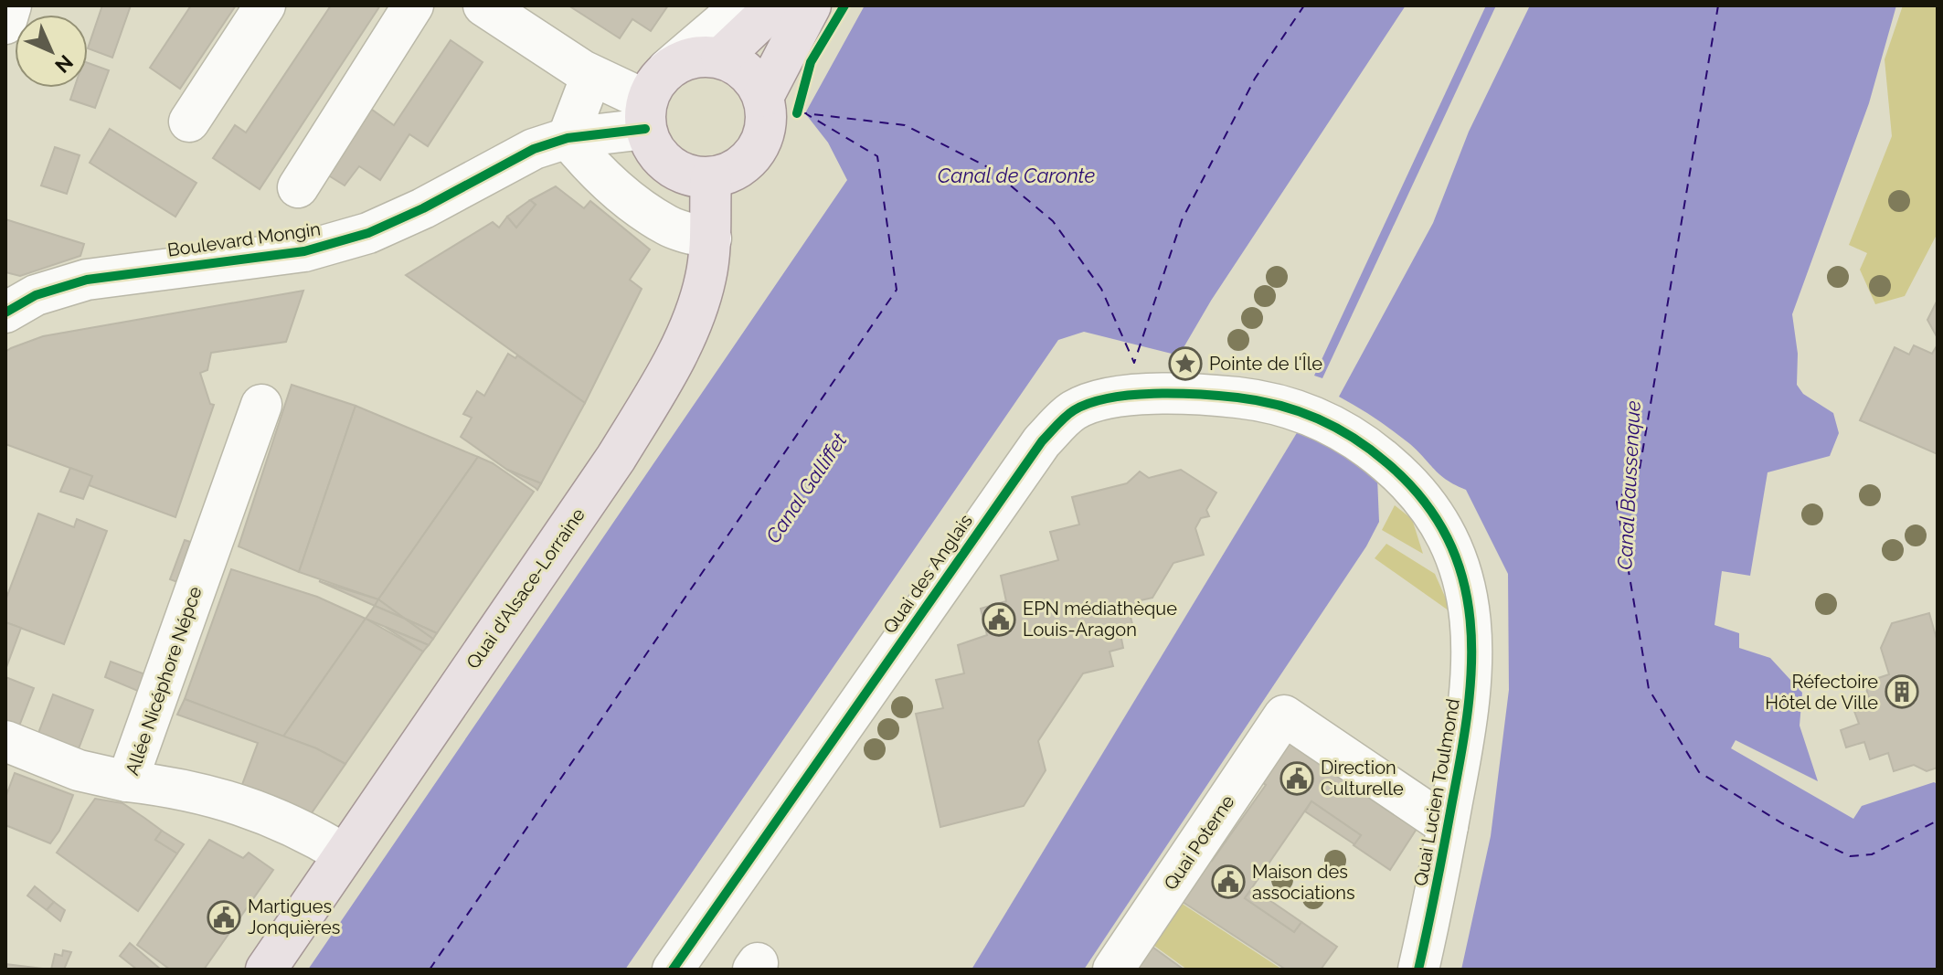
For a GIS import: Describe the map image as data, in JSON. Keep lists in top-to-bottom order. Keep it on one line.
{"streets":{"main road":["Quai d'Alsace-Lorraine"],"street":["Boulevard Mongin","Quai des Anglais","Allée Nicéphore Népce","Quai Lucien Toulmond","Quai Poterne"]},"crossings":[["Boulevard Mongin","Quai d'Alsace-Lorraine"],["Quai des Anglais","Quai Lucien Toulmond"],["Quai d'Alsace-Lorraine","Allée Nicéphore Népce"],["Quai Lucien Toulmond","Quai Poterne"]],"water":["Canal de Caronte","Canal Baussenque","Canal Galliffet"],"places":{"place":["Pointe de l'Île"],"public building":["EPN médiathèque Louis-Aragon","Direction Culturelle","Maison des associations","Martigues Jonquières"],"building":["Réfectoire Hôtel de Ville"]},"north":"bottom right"}
